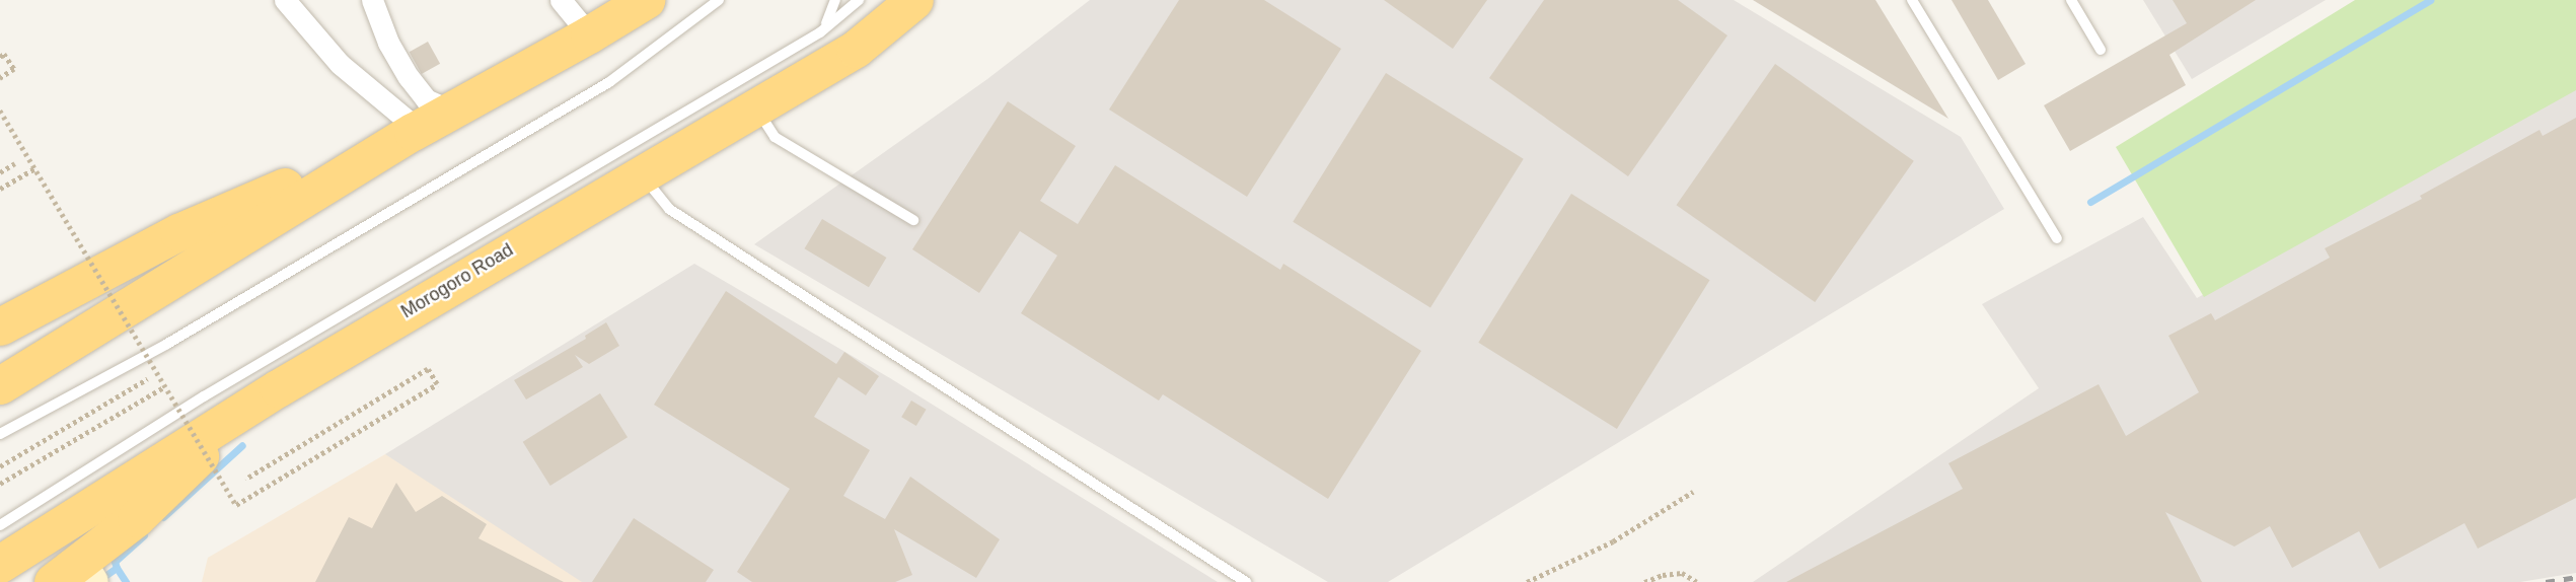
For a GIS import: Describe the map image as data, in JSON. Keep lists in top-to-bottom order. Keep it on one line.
{"streets":{"highway":["Morogoro Road"]}}
